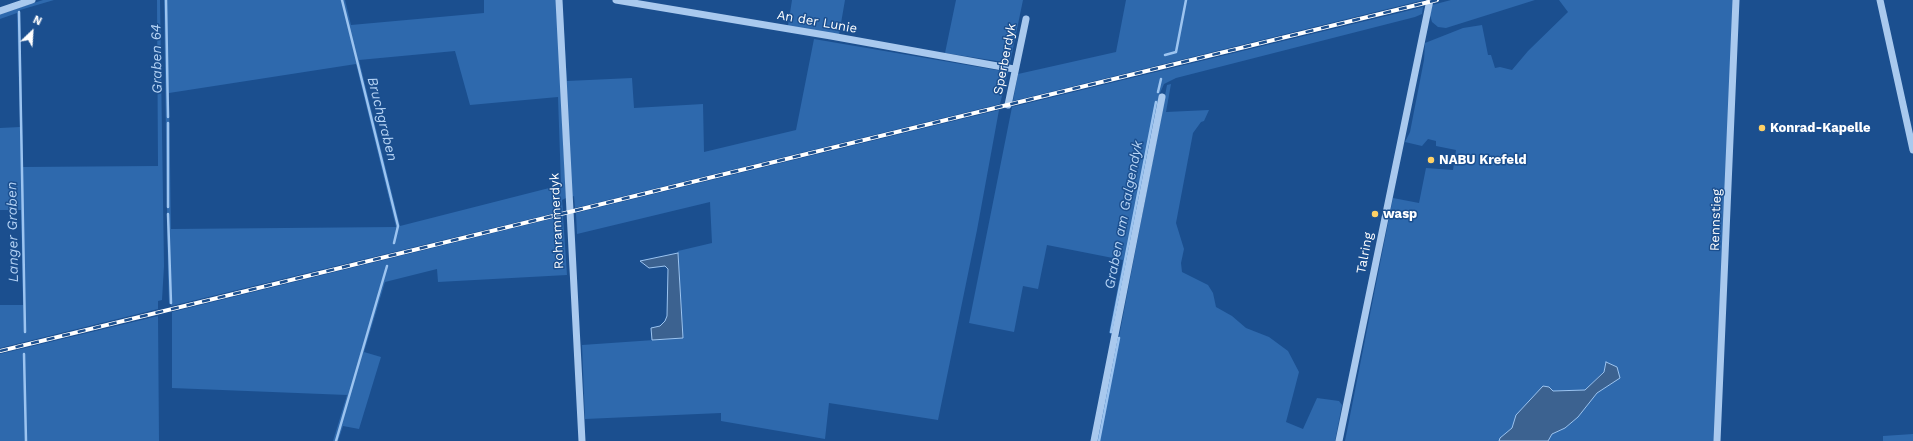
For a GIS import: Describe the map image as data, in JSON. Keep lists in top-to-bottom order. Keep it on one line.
{"streets":{"street":["An der Lunie","Sperberdyk","Rennstieg","Rohrammerdyk","Talring"]},"crossings":[["An der Lunie","Sperberdyk"]],"water":["Graben 64","Bruchgraben","Graben am Galgendyk","Langer Graben"],"places":["Konrad-Kapelle","NABU Krefeld","wasp"],"north":"top right"}
